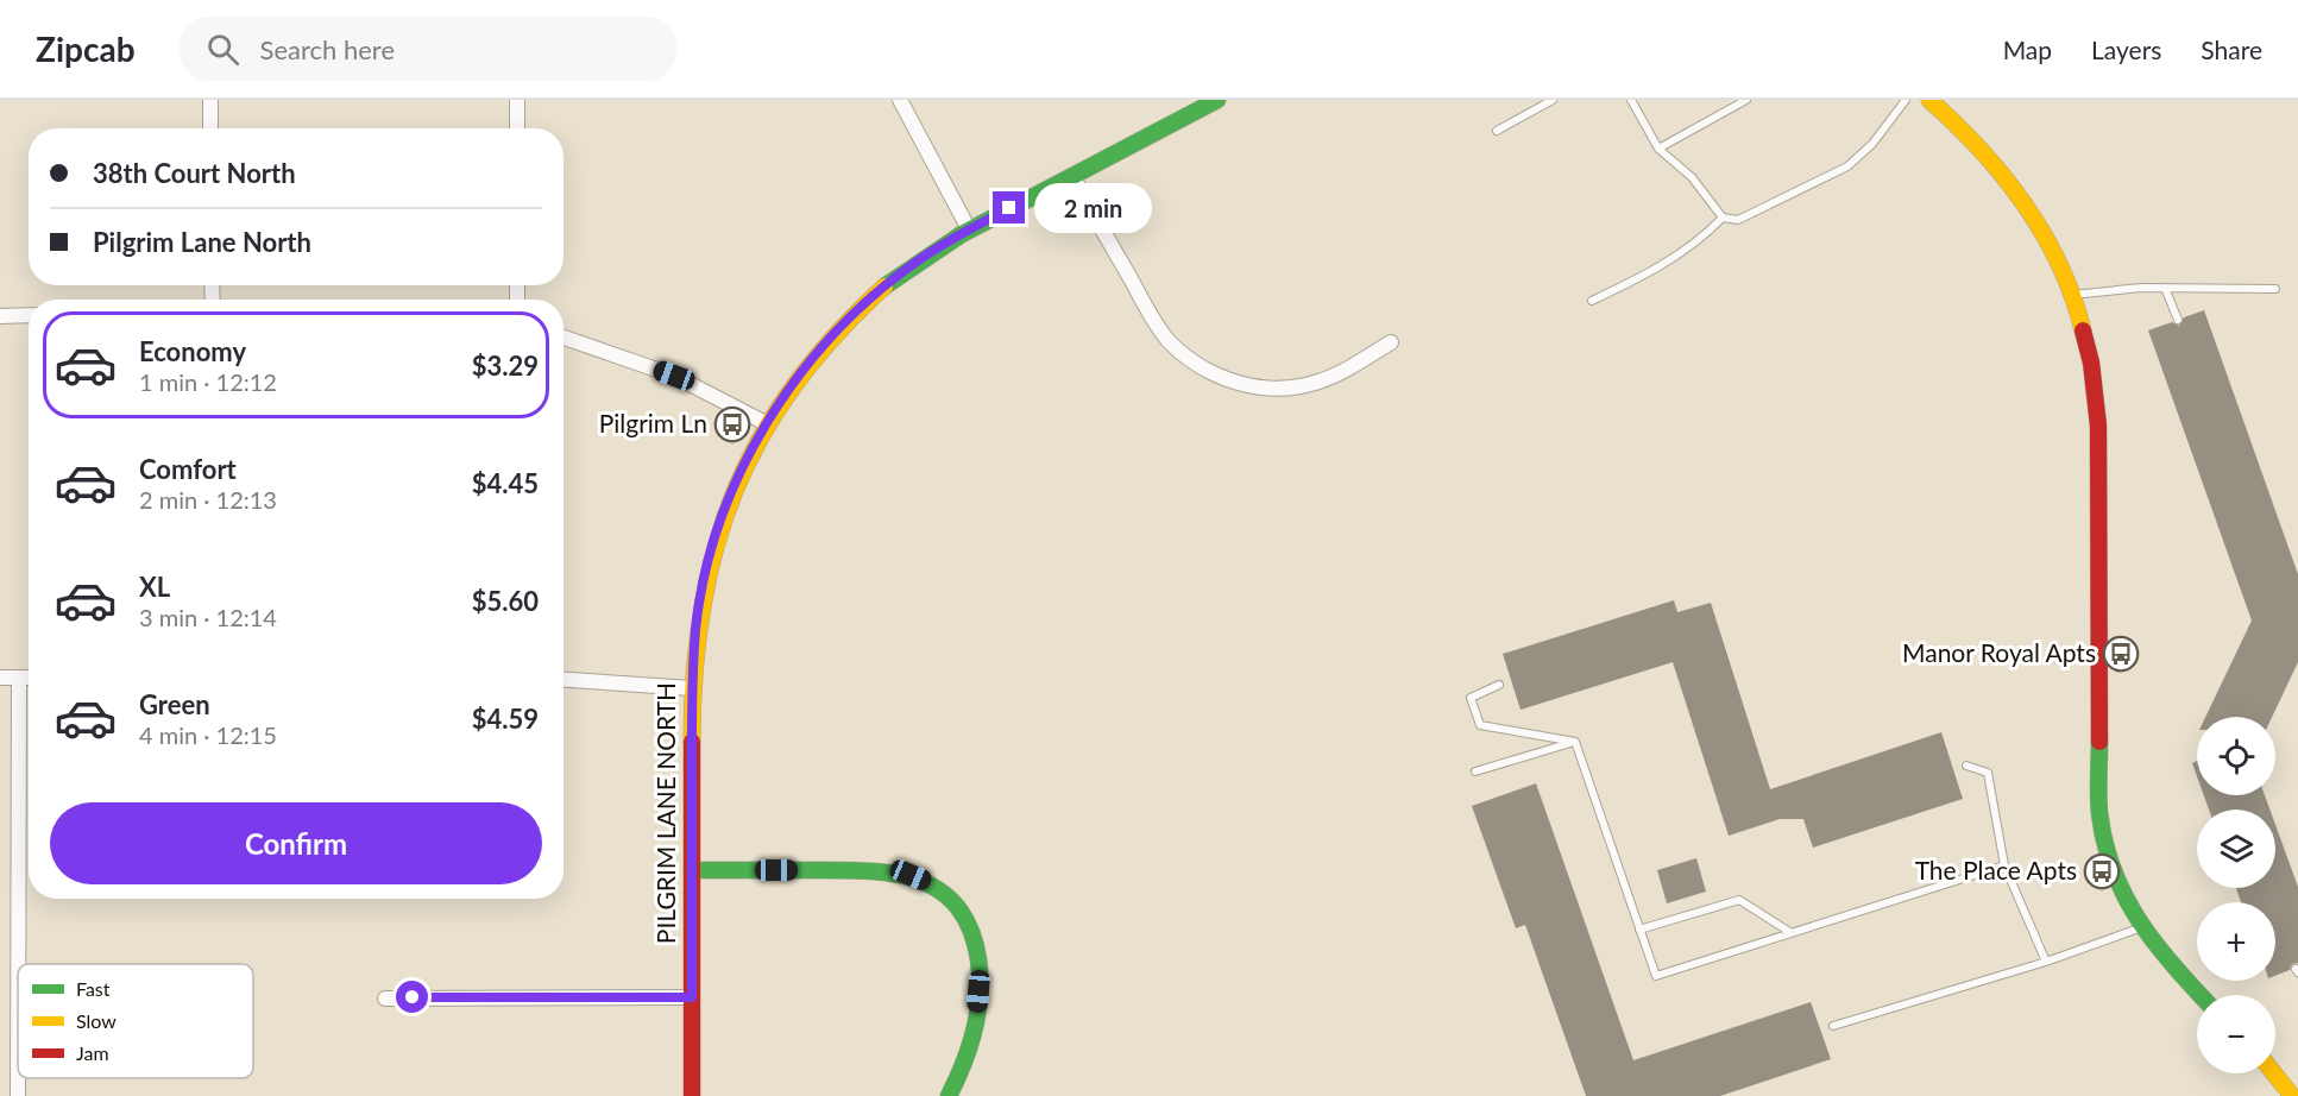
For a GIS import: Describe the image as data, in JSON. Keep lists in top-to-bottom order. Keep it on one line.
{"streets":{"street":["PILGRIM LANE NORTH"]},"places":{"bus stop":["Pilgrim Ln","Manor Royal Apts","The Place Apts"]},"legend":["Fast","Slow","Jam"],"page":{"header":"Zipcab","search":"Search here","nav":["Map","Layers","Share"],"banner":["38th Court North","Pilgrim Lane North"],"bubble":"2 min","list":[{"name":"Economy","note":"1 min · 12:12","value":"$3.29"},{"name":"Comfort","note":"2 min · 12:13","value":"$4.45"},{"name":"XL","note":"3 min · 12:14","value":"$5.60"},{"name":"Green","note":"4 min · 12:15","value":"$4.59"}],"map_buttons":["+","−"],"buttons":"Confirm"}}
